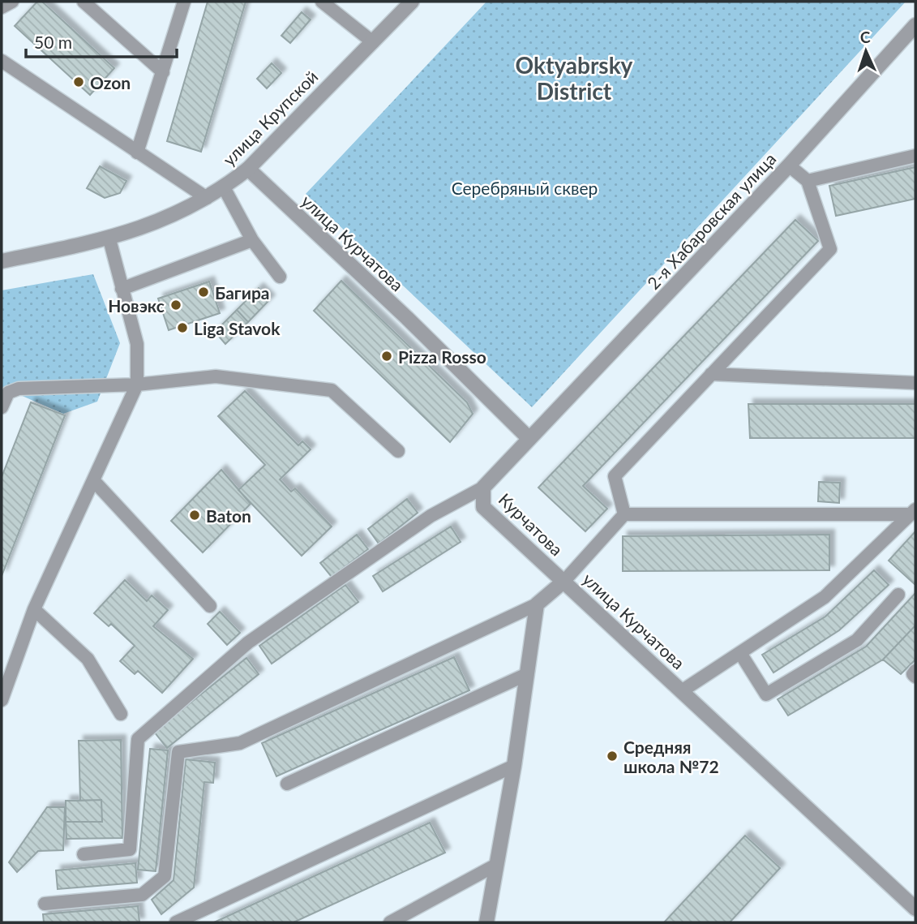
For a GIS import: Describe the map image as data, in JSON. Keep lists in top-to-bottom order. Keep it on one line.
{"streets":{"street":["улица Крупской","2-я Хабаровская улица","улица Курчатова","Курчатова"]},"crossings":[["улица Крупской","улица Курчатова"],["2-я Хабаровская улица","улица Курчатова"],["2-я Хабаровская улица","Курчатова"],["улица Курчатова","Курчатова"]],"districts":["Oktyabrsky District"],"parks":["Серебряный сквер"],"places":["Ozon","Багира","Новэкс","Liga Stavok","Pizza Rosso","Baton","Средняя школа №72"],"scale_bar":"50 m","north":"top"}
